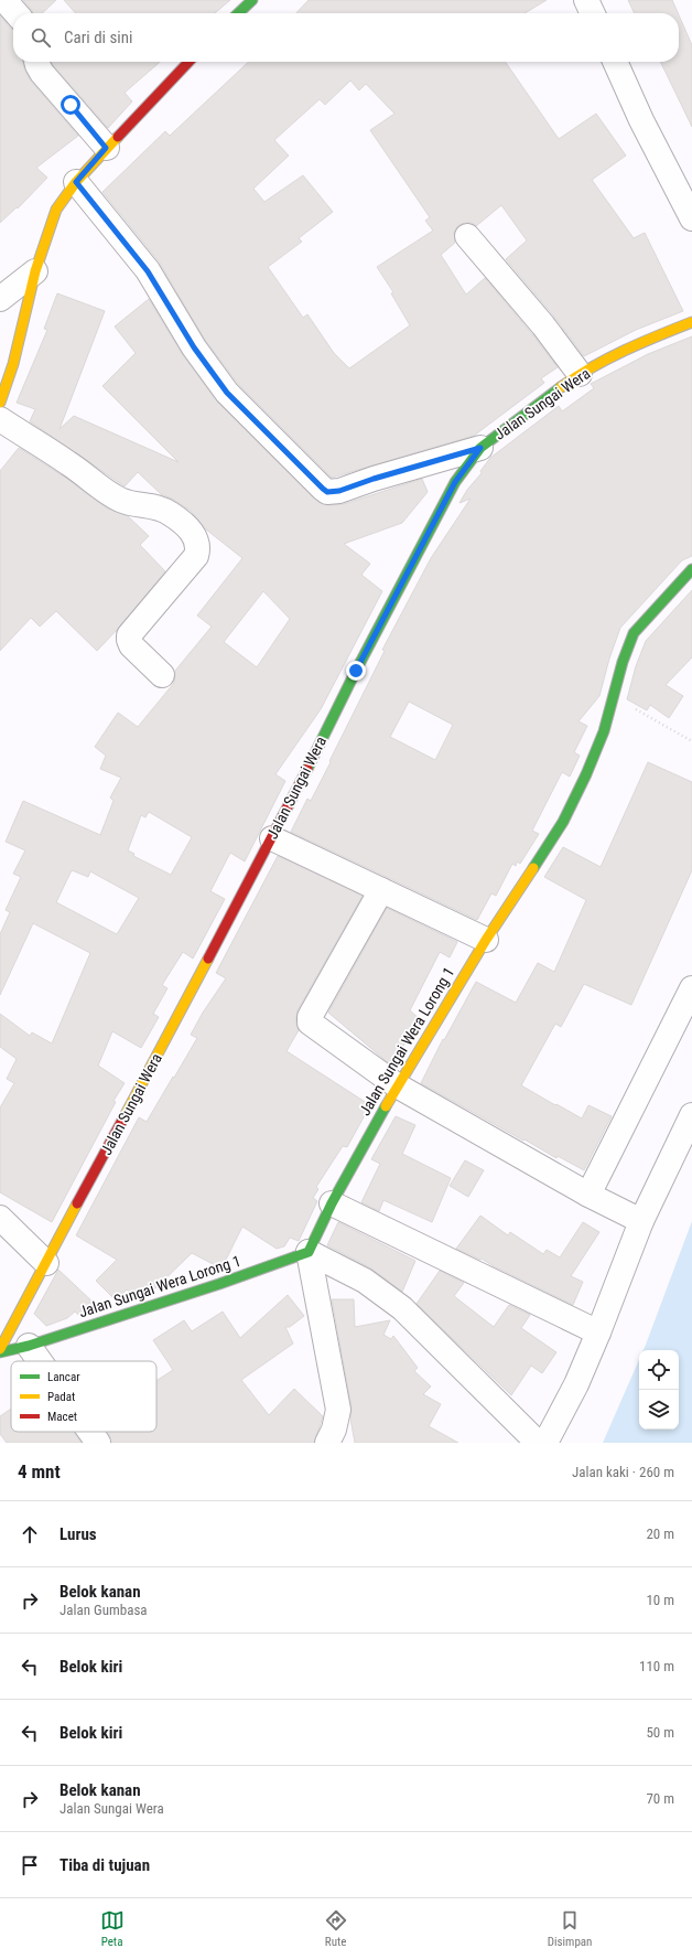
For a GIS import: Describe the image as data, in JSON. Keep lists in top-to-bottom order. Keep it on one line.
{"streets":{"street":["Jalan Sungai Wera","Jalan Sungai Wera Lorong 1"]},"legend":["Lancar","Padat","Macet"],"page":{"search":"Cari di sini","heading":["4 mnt","Jalan kaki · 260 m"],"list":[["Lurus","20 m"],["Belok kanan","Jalan Gumbasa","10 m"],["Belok kiri","110 m"],["Belok kiri","50 m"],["Belok kanan","Jalan Sungai Wera","70 m"],"Tiba di tujuan"],"nav":["Peta","Rute","Disimpan"]}}
